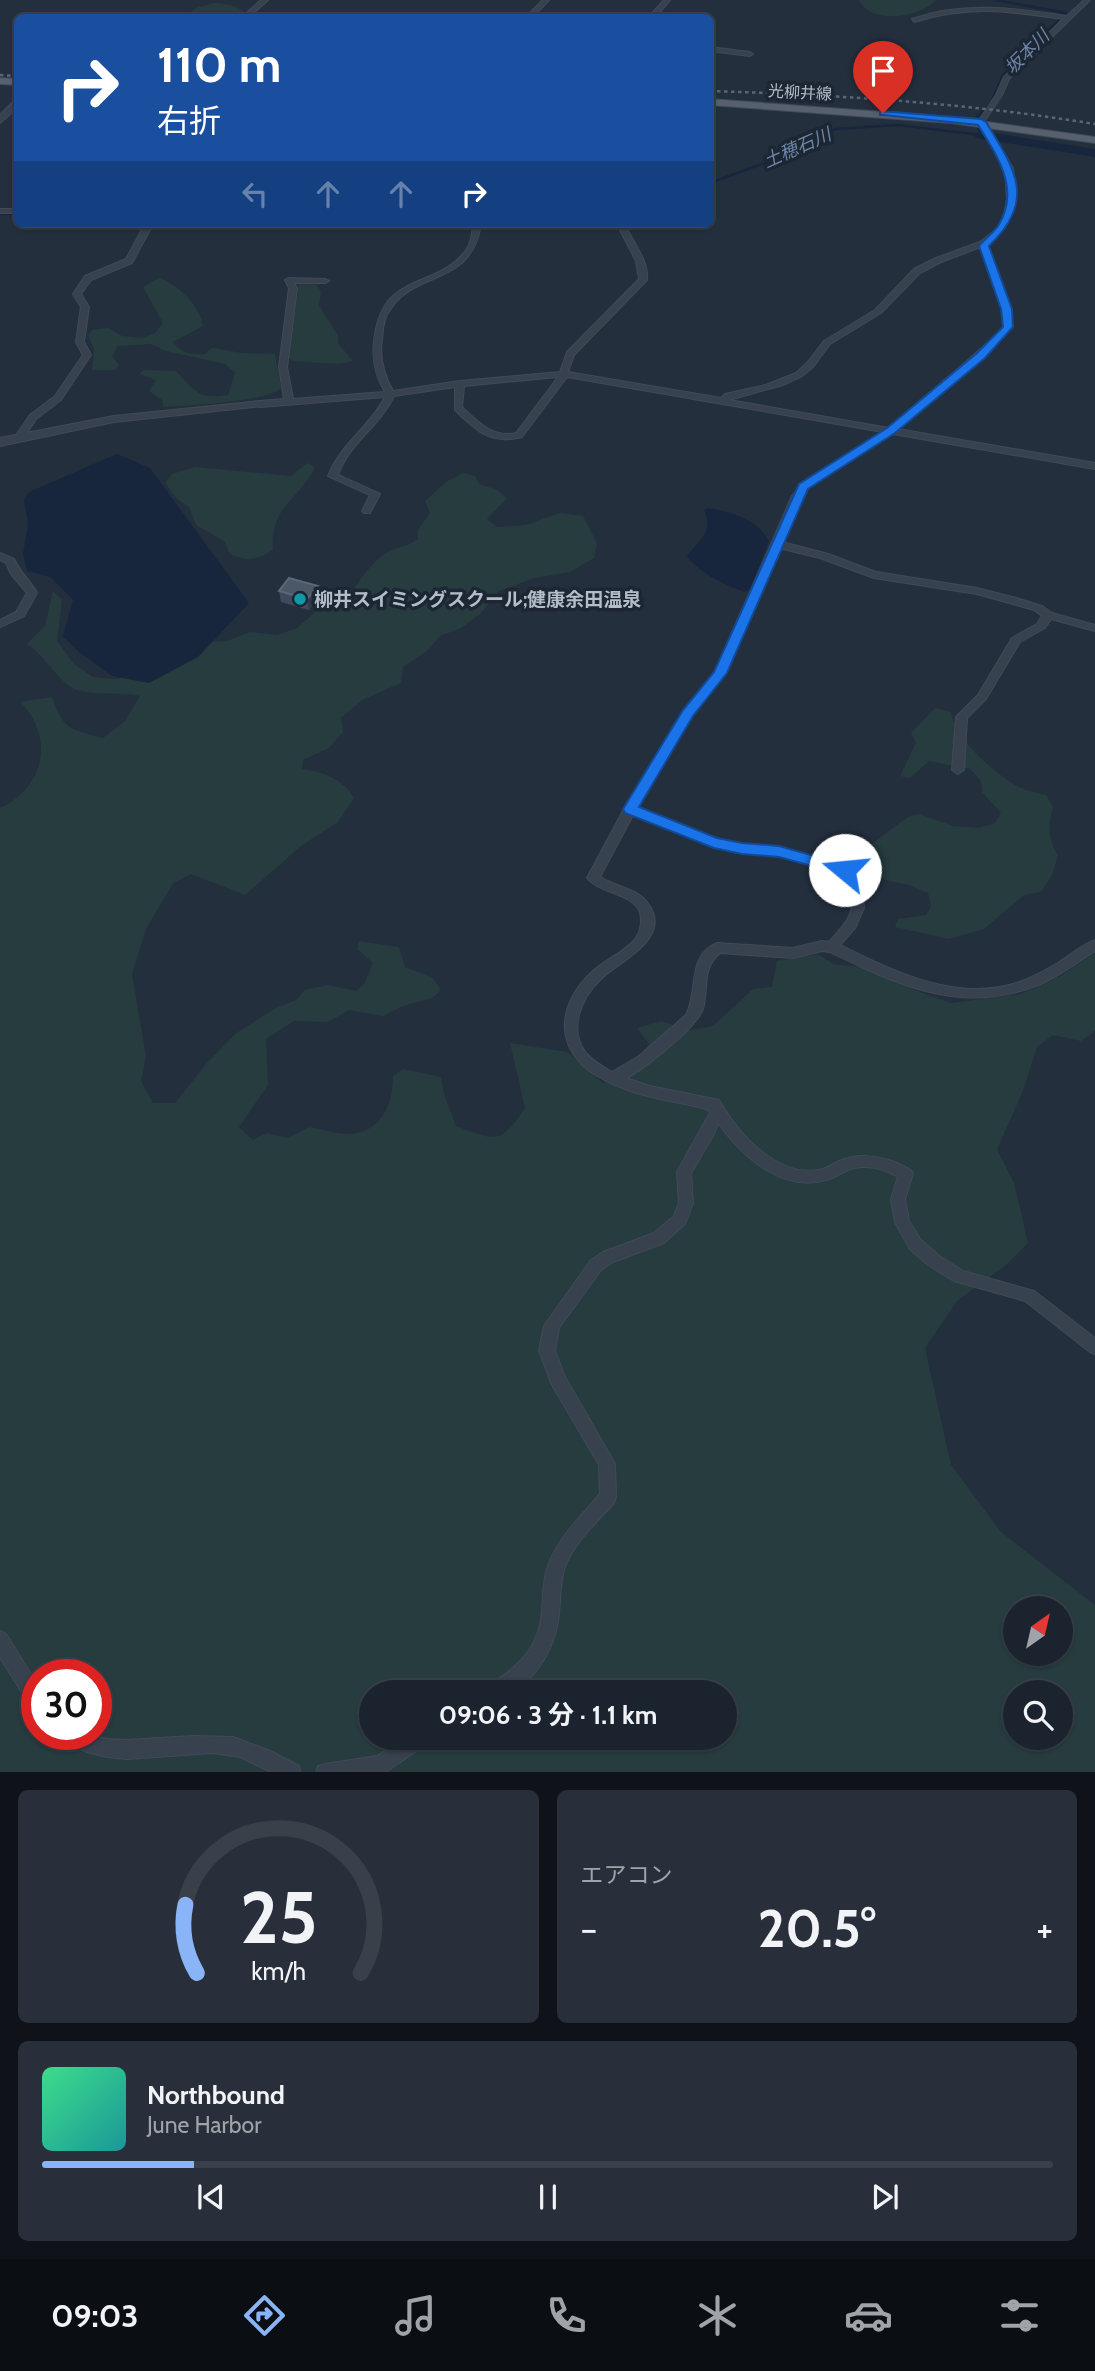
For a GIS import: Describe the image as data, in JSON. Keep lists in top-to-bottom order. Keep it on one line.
{"streets":{"main road":["光柳井線"]},"water":["坂本川","土穂石川"],"places":["柳井スイミングスクール;健康余田温泉"],"north":"top right","page":{"turn":["110 m","右折"],"limit":"30","trip":"09:06 · 3 分 · 1.1 km","tile":"エアコン","heat":["−","20.5°","+"],"song":["Northbound","June Harbor"],"tabs":"09:03","gauge":["25","km/h"]}}
